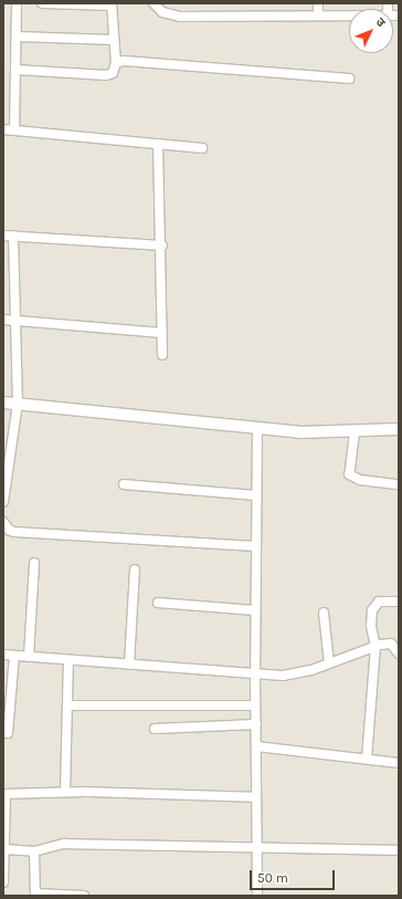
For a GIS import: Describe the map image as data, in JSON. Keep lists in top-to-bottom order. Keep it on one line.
{"scale_bar":"50 m","north":"top right"}
